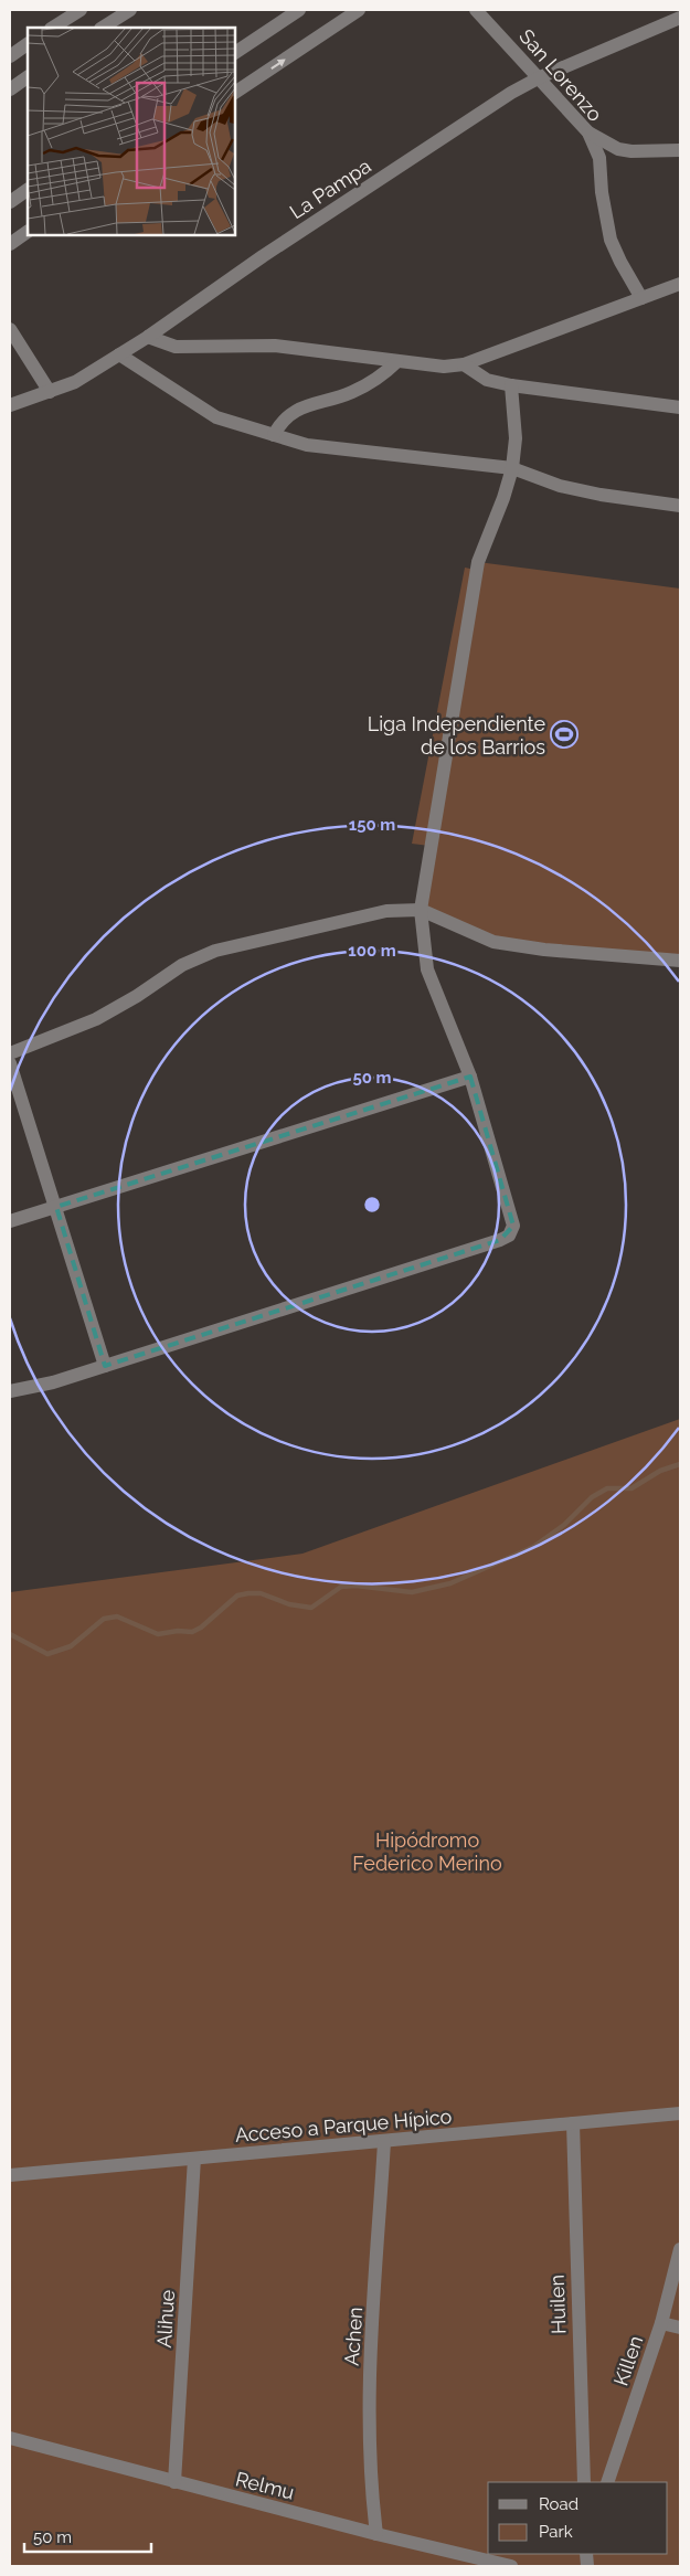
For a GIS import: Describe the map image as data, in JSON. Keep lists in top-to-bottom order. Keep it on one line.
{"streets":{"street":["San Lorenzo","La Pampa","Acceso a Parque Hípico","Huilen","Alihue","Achen","Killen","Relmu"]},"crossings":[["San Lorenzo","La Pampa"],["Acceso a Parque Hípico","Huilen"],["Acceso a Parque Hípico","Alihue"],["Acceso a Parque Hípico","Achen"],["Alihue","Relmu"],["Achen","Relmu"]],"parks":["Hipódromo Federico Merino"],"places":{"sports":["Liga Independiente de los Barrios"]},"legend":["Road","Park"],"scale_bar":"50 m","rings":["150 m","100 m","50 m"]}
